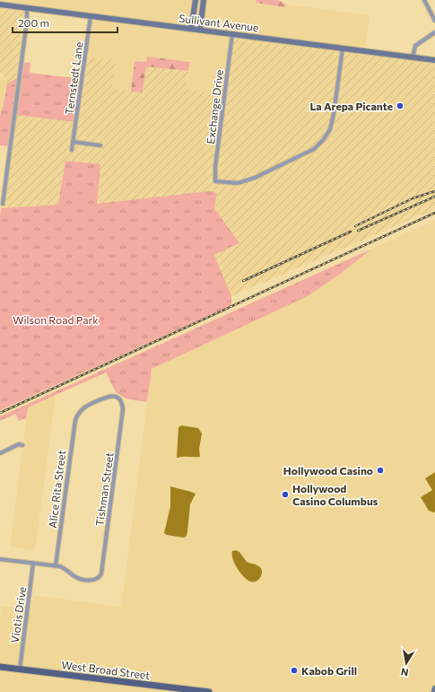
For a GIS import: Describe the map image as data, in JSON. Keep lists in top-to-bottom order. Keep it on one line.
{"streets":{"main road":["Sullivant Avenue","West Broad Street"],"street":["Ternstedt Lane","Exchange Drive","Alice Rita Street","Tishman Street","Viotis Drive"]},"crossings":[["Sullivant Avenue","Ternstedt Lane"],["Sullivant Avenue","Exchange Drive"],["Alice Rita Street","Tishman Street"],["Viotis Drive","West Broad Street"]],"parks":["Wilson Road Park"],"places":["La Arepa Picante","Hollywood Casino","Hollywood Casino Columbus","Kabob Grill"],"scale_bar":"200 m","north":"bottom"}
